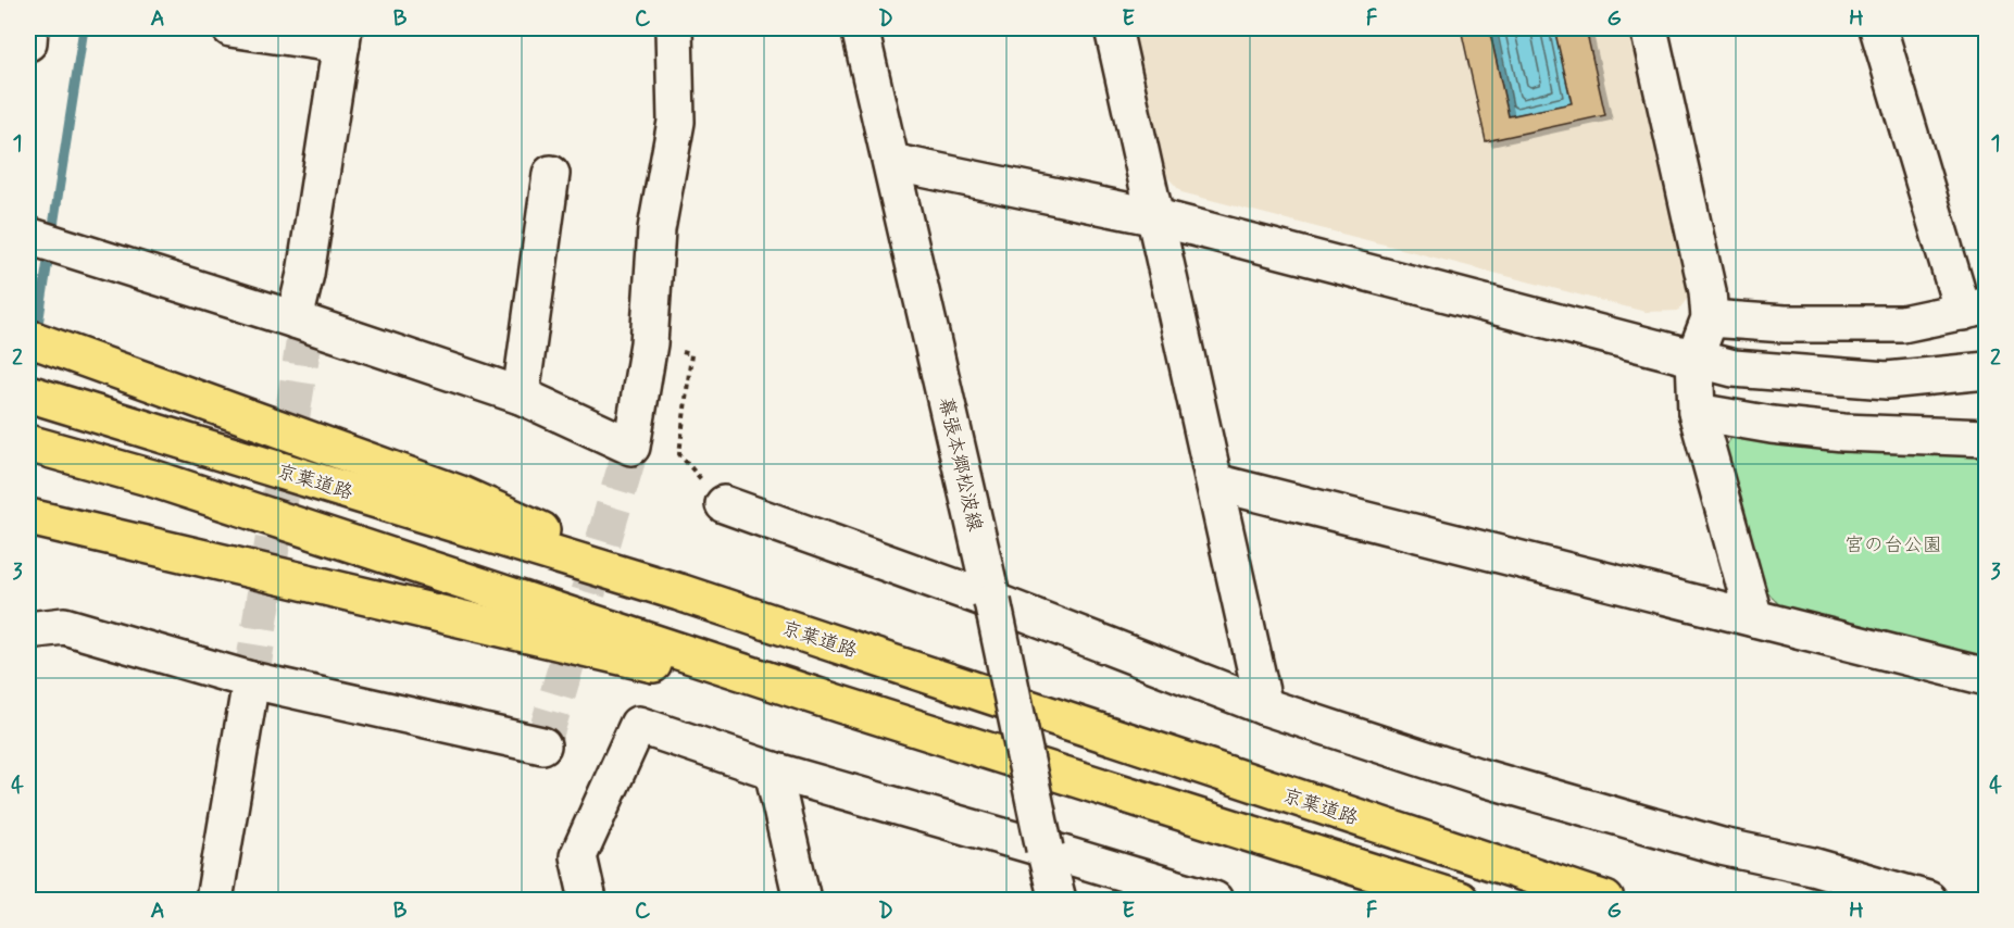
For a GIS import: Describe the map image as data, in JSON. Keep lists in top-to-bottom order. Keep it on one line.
{"streets":{"highway":["京葉道路"],"street":["幕張本郷松波線"]},"parks":["宮の台公園"],"grid":{"columns":["A","B","C","D","E","F","G","H"],"rows":["1","2","3","4"]}}
